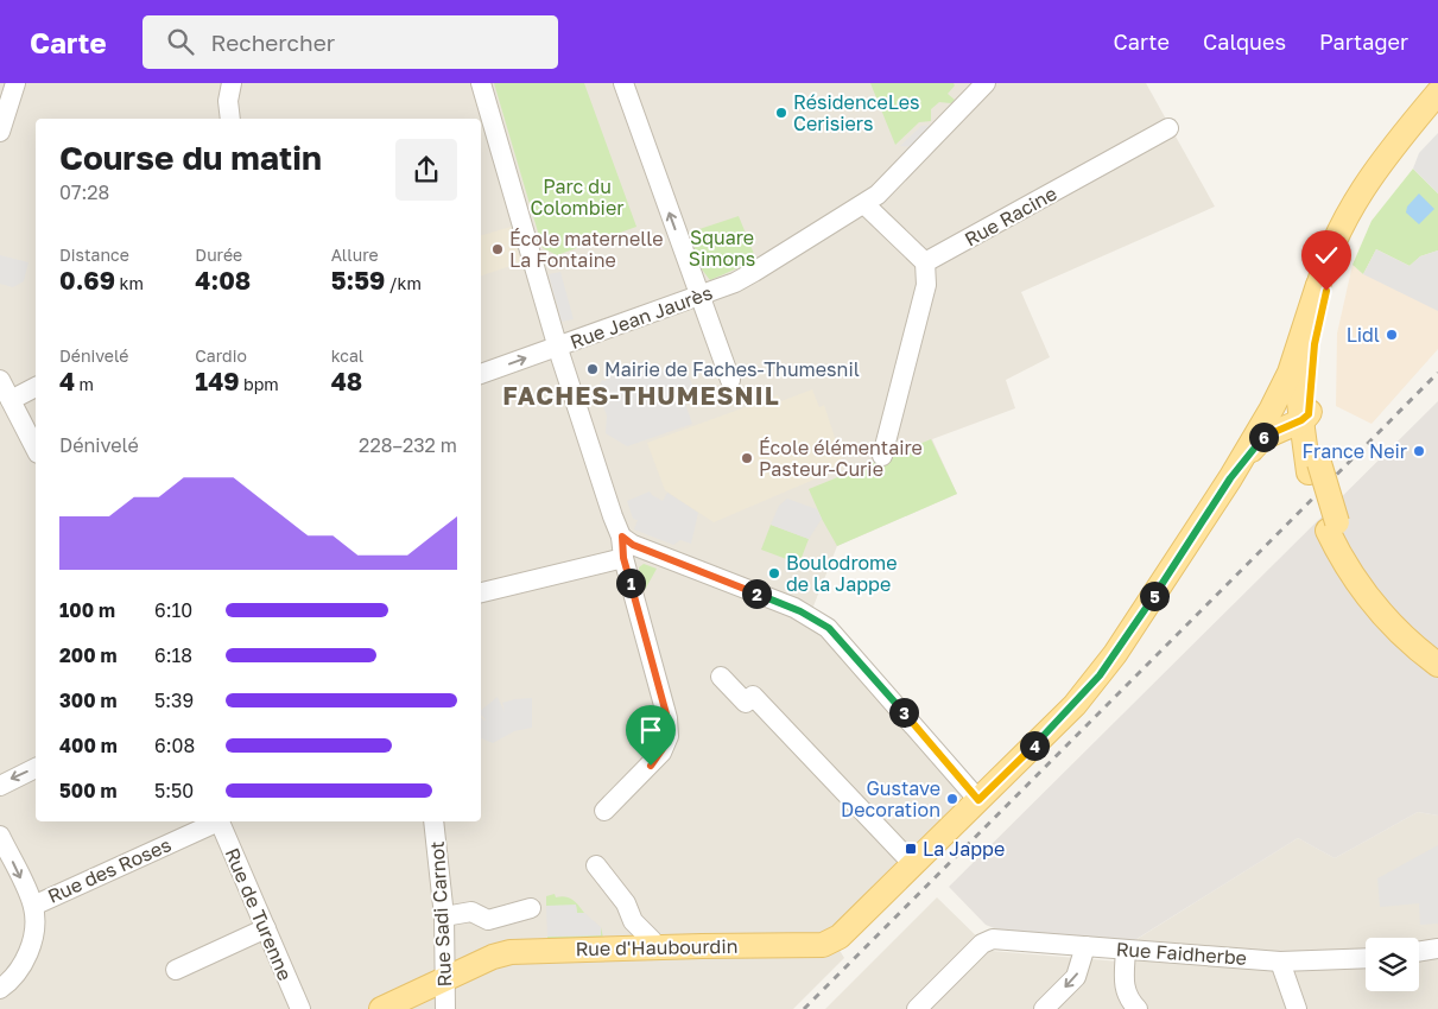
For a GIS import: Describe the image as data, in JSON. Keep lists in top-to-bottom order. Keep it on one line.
{"streets":{"main road":["Rue d'Haubourdin"],"street":["Rue Racine","Rue Jean Jaurès","Rue des Roses","Rue de Turenne","Rue Sadi Carnot","Rue Faidherbe"]},"crossings":[["Rue Sadi Carnot","Rue d'Haubourdin"]],"districts":["FACHES-THUMESNIL"],"parks":["Parc du Colombier","Square Simons"],"places":{"other":["RésidenceLes Cerisiers","École maternelle La Fontaine","Lidl","Mairie de Faches-Thumesnil","France Neir","École élémentaire Pasteur-Curie","Boulodrome de la Jappe","Gustave Decoration"],"transit":["La Jappe"]},"page":{"header":"Carte","search":"Rechercher","nav":["Carte","Calques","Partager"],"heading":["Course du matin","07:28"],"stats":[["Distance","0.69 km"],["Durée","4:08"],["Allure","5:59 /km"],["Dénivelé","4 m"],["Cardio","149 bpm"],["kcal","48"]],"chart":["Dénivelé","228–232 m"],"pins":["6","1","2","5","3","4"],"list":[{"name":"100 m","note":"6:10"},{"name":"200 m","note":"6:18"},{"name":"300 m","note":"5:39"},{"name":"400 m","note":"6:08"},{"name":"500 m","note":"5:50"}]}}
